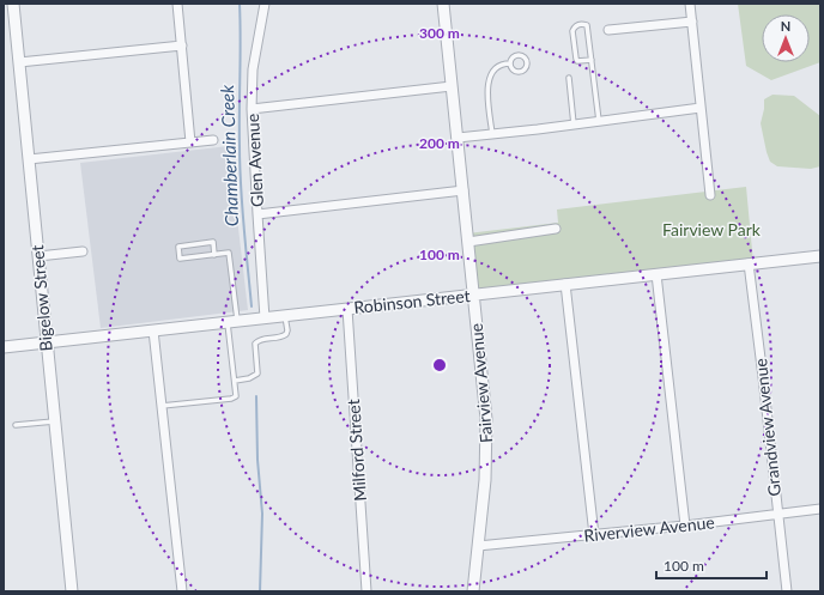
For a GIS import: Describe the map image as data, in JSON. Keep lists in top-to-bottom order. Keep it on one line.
{"streets":{"street":["Glen Avenue","Bigelow Street","Robinson Street","Fairview Avenue","Grandview Avenue","Milford Street","Riverview Avenue"]},"crossings":[["Glen Avenue","Robinson Street"],["Bigelow Street","Robinson Street"],["Robinson Street","Fairview Avenue"],["Robinson Street","Grandview Avenue"],["Robinson Street","Milford Street"],["Fairview Avenue","Riverview Avenue"],["Grandview Avenue","Riverview Avenue"]],"water":["Chamberlain Creek"],"parks":["Fairview Park"],"scale_bar":"100 m","north":"top","rings":["300 m","200 m","100 m"]}
